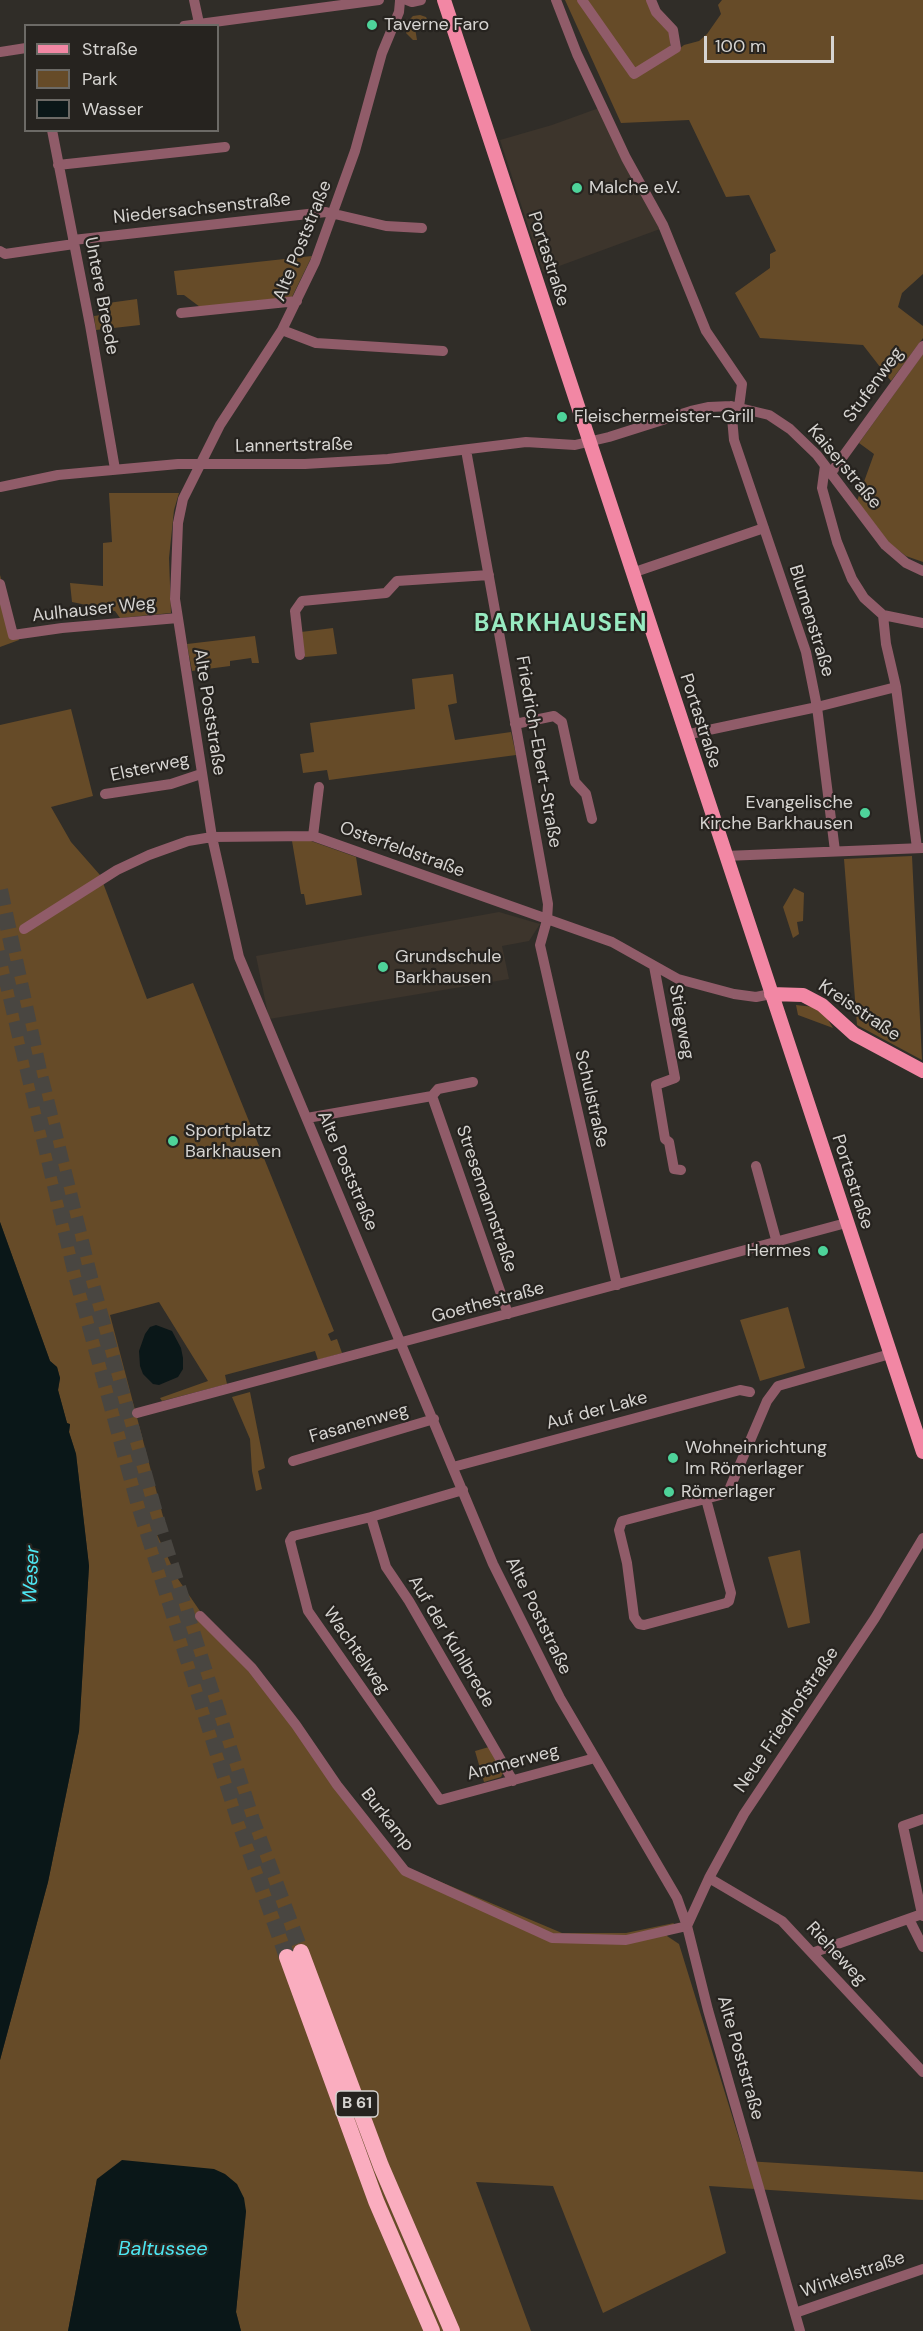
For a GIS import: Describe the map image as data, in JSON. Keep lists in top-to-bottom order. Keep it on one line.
{"streets":{"highway":["B 61"],"main road":["Portastraße","Kreisstraße"],"street":["Niedersachsenstraße","Alte Poststraße","Untere Breede","Stufenweg","Lannertstraße","Kaiserstraße","Aulhauser Weg","Blumenstraße","Friedrich-Ebert-Straße","Elsterweg","Osterfeldstraße","Stiegweg","Schulstraße","Stresemannstraße","Goethestraße","Auf der Lake","Fasanenweg","Auf der Kuhlbrede","Wachtelweg","Neue Friedhofstraße","Ammerweg","Burkamp","Rieheweg","Winkelstraße"]},"crossings":[["Niedersachsenstraße","Alte Poststraße"],["Niedersachsenstraße","Untere Breede"],["Alte Poststraße","Lannertstraße"],["Alte Poststraße","Aulhauser Weg"],["Alte Poststraße","Elsterweg"],["Alte Poststraße","Osterfeldstraße"],["Alte Poststraße","Goethestraße"],["Alte Poststraße","Auf der Lake"],["Alte Poststraße","Fasanenweg"],["Alte Poststraße","Wachtelweg"],["Alte Poststraße","Neue Friedhofstraße"],["Alte Poststraße","Ammerweg"],["Alte Poststraße","Burkamp"],["Alte Poststraße","Winkelstraße"],["Portastraße","Lannertstraße"],["Portastraße","Kaiserstraße"],["Portastraße","Osterfeldstraße"],["Portastraße","Kreisstraße"],["Portastraße","Goethestraße"],["Untere Breede","Lannertstraße"],["Stufenweg","Kaiserstraße"],["Lannertstraße","Kaiserstraße"],["Lannertstraße","Friedrich-Ebert-Straße"],["Kaiserstraße","Blumenstraße"],["Friedrich-Ebert-Straße","Osterfeldstraße"],["Friedrich-Ebert-Straße","Schulstraße"],["Osterfeldstraße","Kreisstraße"],["Osterfeldstraße","Stiegweg"],["Osterfeldstraße","Schulstraße"],["Schulstraße","Goethestraße"],["Stresemannstraße","Goethestraße"],["Auf der Kuhlbrede","Wachtelweg"],["Auf der Kuhlbrede","Ammerweg"],["Wachtelweg","Ammerweg"],["Neue Friedhofstraße","Burkamp"],["Neue Friedhofstraße","Rieheweg"]],"districts":["BARKHAUSEN"],"water":["Weser","Baltussee"],"places":["Taverne Faro","Malche e.V.","Fleischermeister-Grill","Evangelische Kirche Barkhausen","Grundschule Barkhausen","Sportplatz Barkhausen","Hermes","Wohneinrichtung Im Römerlager","Römerlager"],"legend":["Straße","Park","Wasser"],"scale_bar":"100 m"}
